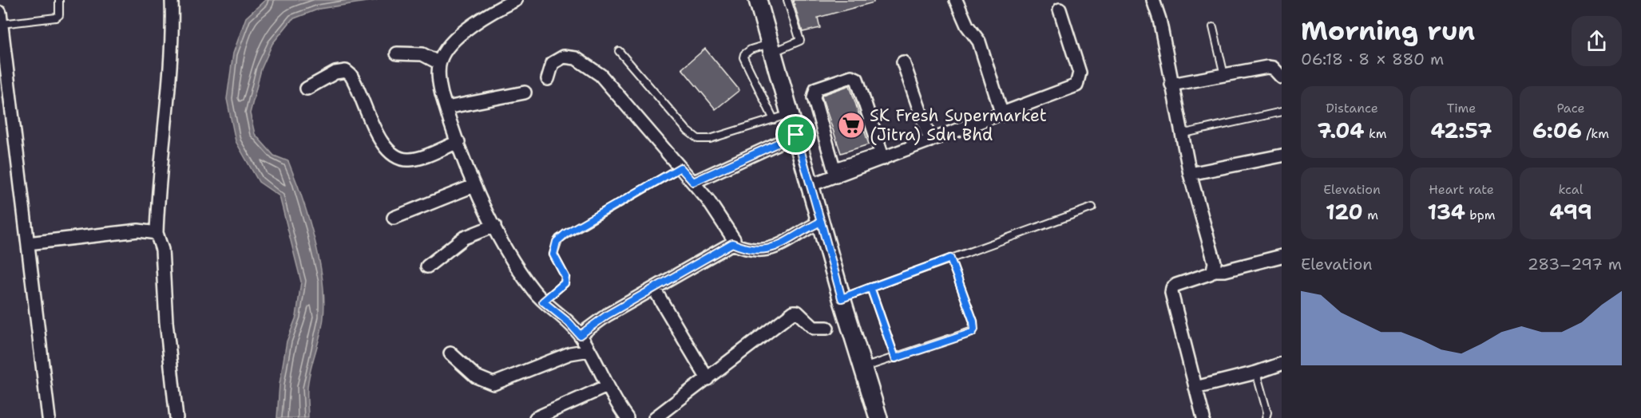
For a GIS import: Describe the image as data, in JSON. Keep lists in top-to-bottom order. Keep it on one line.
{"places":{"supermarket":["SK Fresh Supermarket (Jitra) Sdn Bhd"]},"page":{"heading":["Morning run","06:18 · 8 × 880 m"],"stats":[["Distance","7.04 km"],["Time","42:57"],["Pace","6:06 /km"],["Elevation","120 m"],["Heart rate","134 bpm"],["kcal","499"]],"chart":["Elevation","283–297 m"]}}
